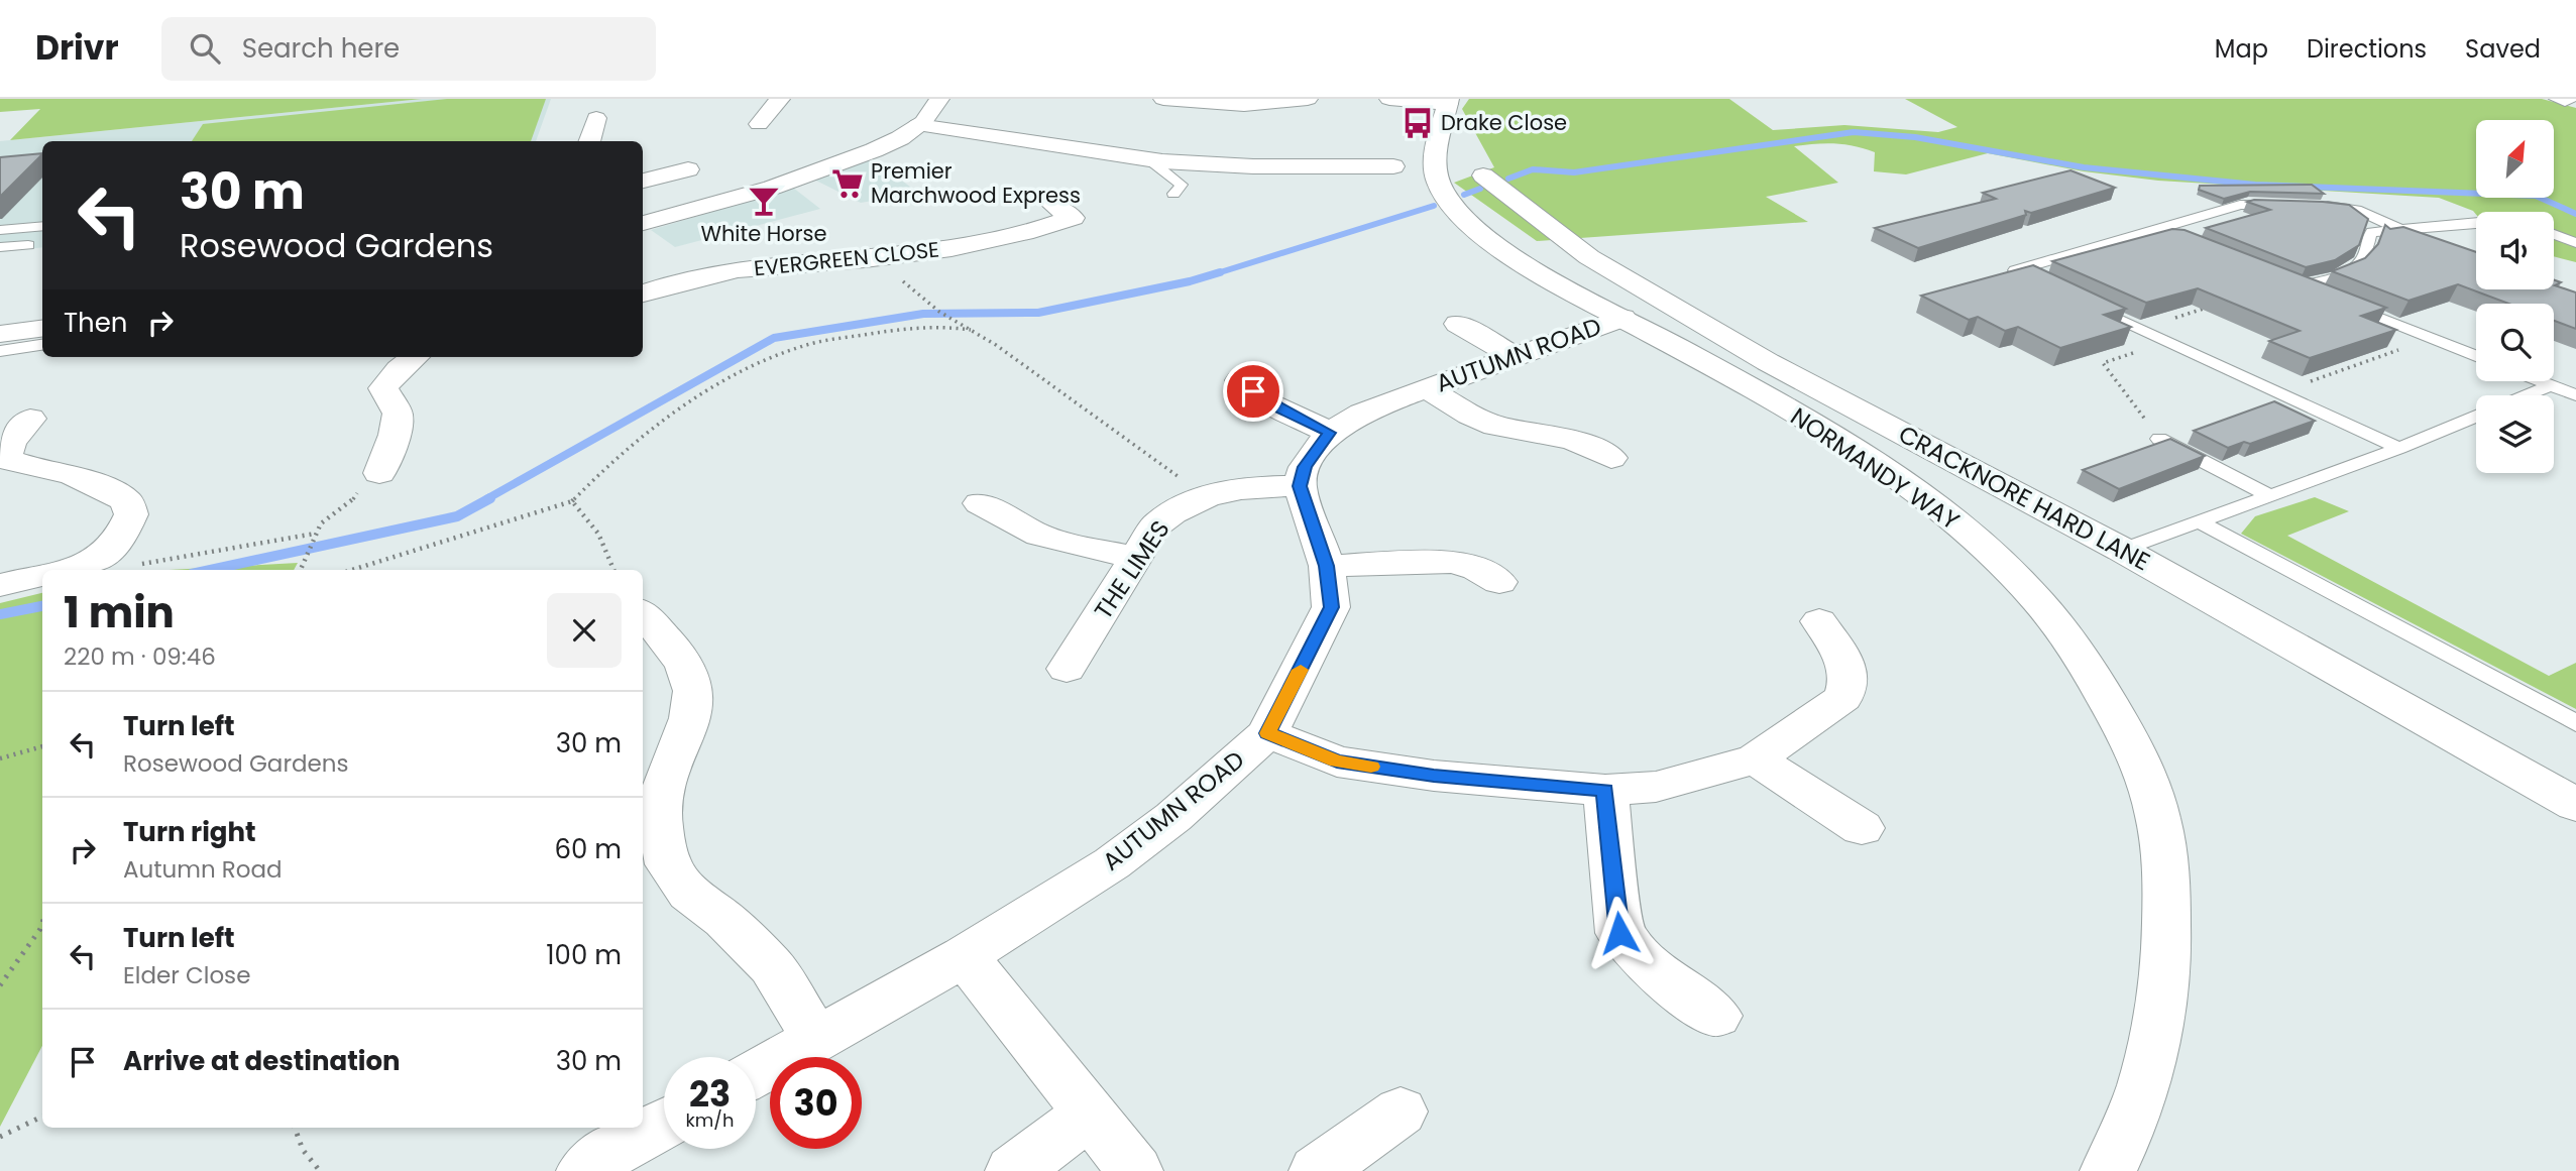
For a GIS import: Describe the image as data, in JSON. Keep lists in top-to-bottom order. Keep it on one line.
{"streets":{"street":["EVERGREEN CLOSE","AUTUMN ROAD","NORMANDY WAY","CRACKNORE HARD LANE","THE LIMES"]},"crossings":[["AUTUMN ROAD","NORMANDY WAY"],["AUTUMN ROAD","THE LIMES"]],"places":{"bus stop":["Drake Close"],"supermarket":["Premier Marchwood Express"],"bar":["White Horse"]},"north":"top right","page":{"header":"Drivr","search":"Search here","nav":["Map","Directions","Saved"],"turn":["30 m","Rosewood Gardens"],"then":"Then","heading":["1 min","220 m · 09:46"],"list":[{"name":"Turn left","note":"Rosewood Gardens","value":"30 m"},{"name":"Turn right","note":"Autumn Road","value":"60 m"},{"name":"Turn left","note":"Elder Close","value":"100 m"},{"name":"Arrive at destination","value":"30 m"}],"speed":"23 km/h","limit":"30"}}
